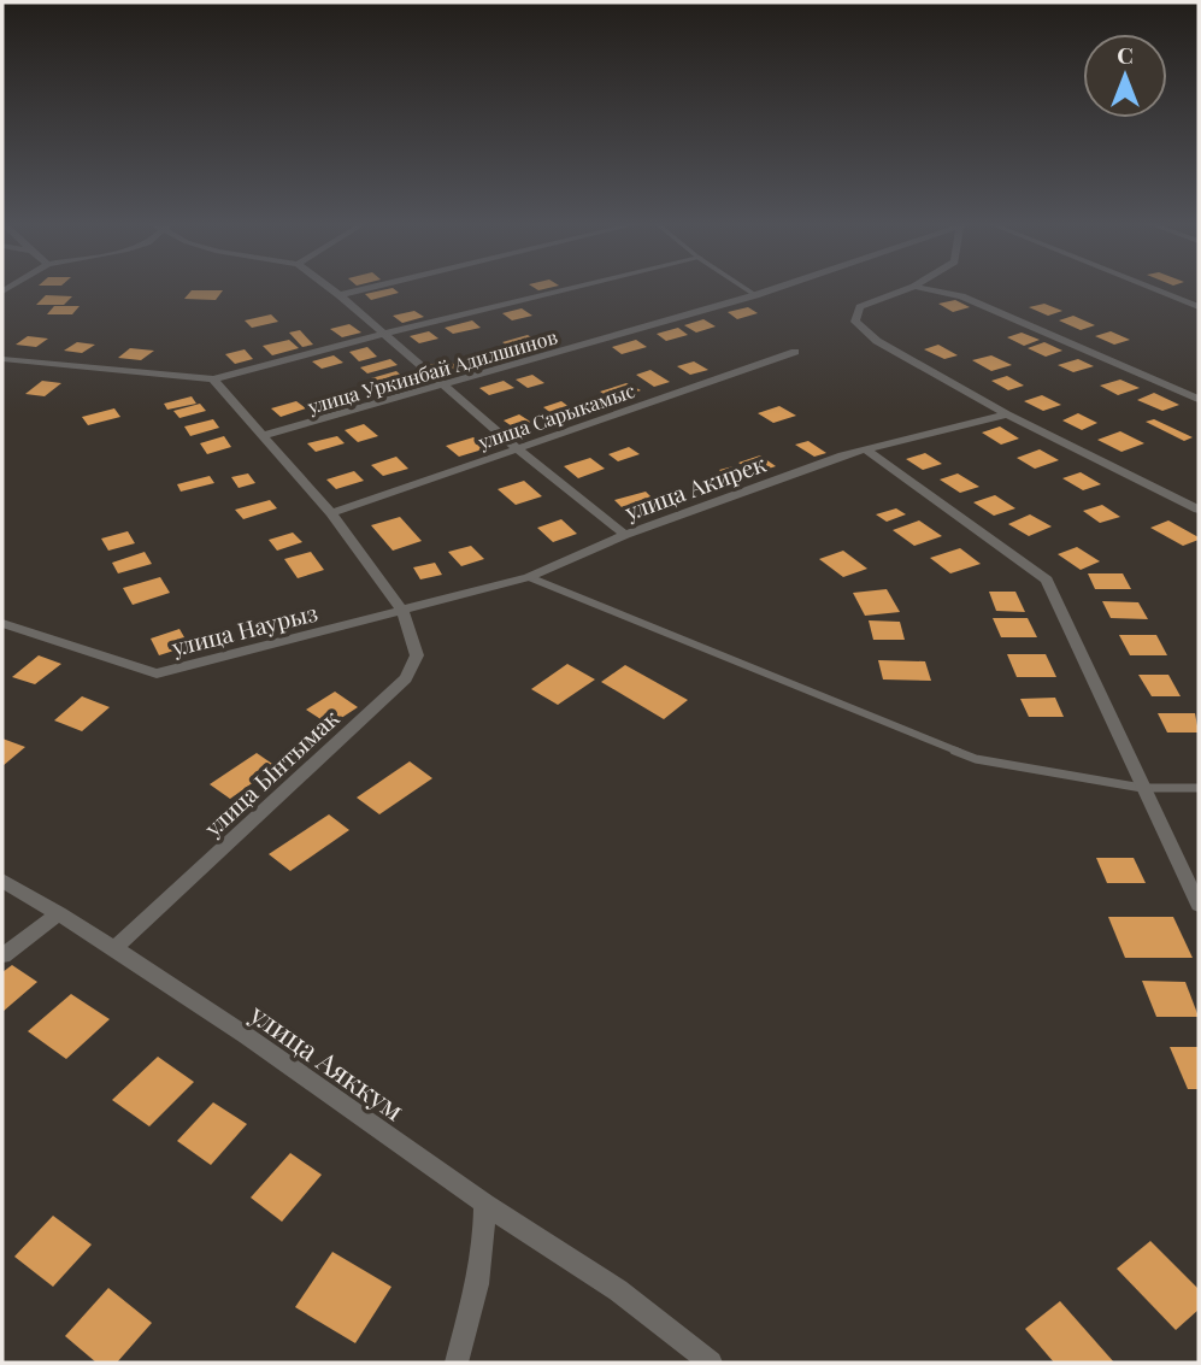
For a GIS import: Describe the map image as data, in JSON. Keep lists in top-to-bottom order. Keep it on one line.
{"streets":{"street":["улица Уркинбай Адилшинов","улица Сарыкамыс","улица Акирек","улица Наурыз","улица Ынтымак","улица Аяккум"]},"crossings":[["улица Уркинбай Адилшинов","улица Ынтымак"],["улица Сарыкамыс","улица Ынтымак"],["улица Акирек","улица Наурыз"],["улица Акирек","улица Ынтымак"],["улица Наурыз","улица Ынтымак"],["улица Ынтымак","улица Аяккум"]],"north":"top"}
